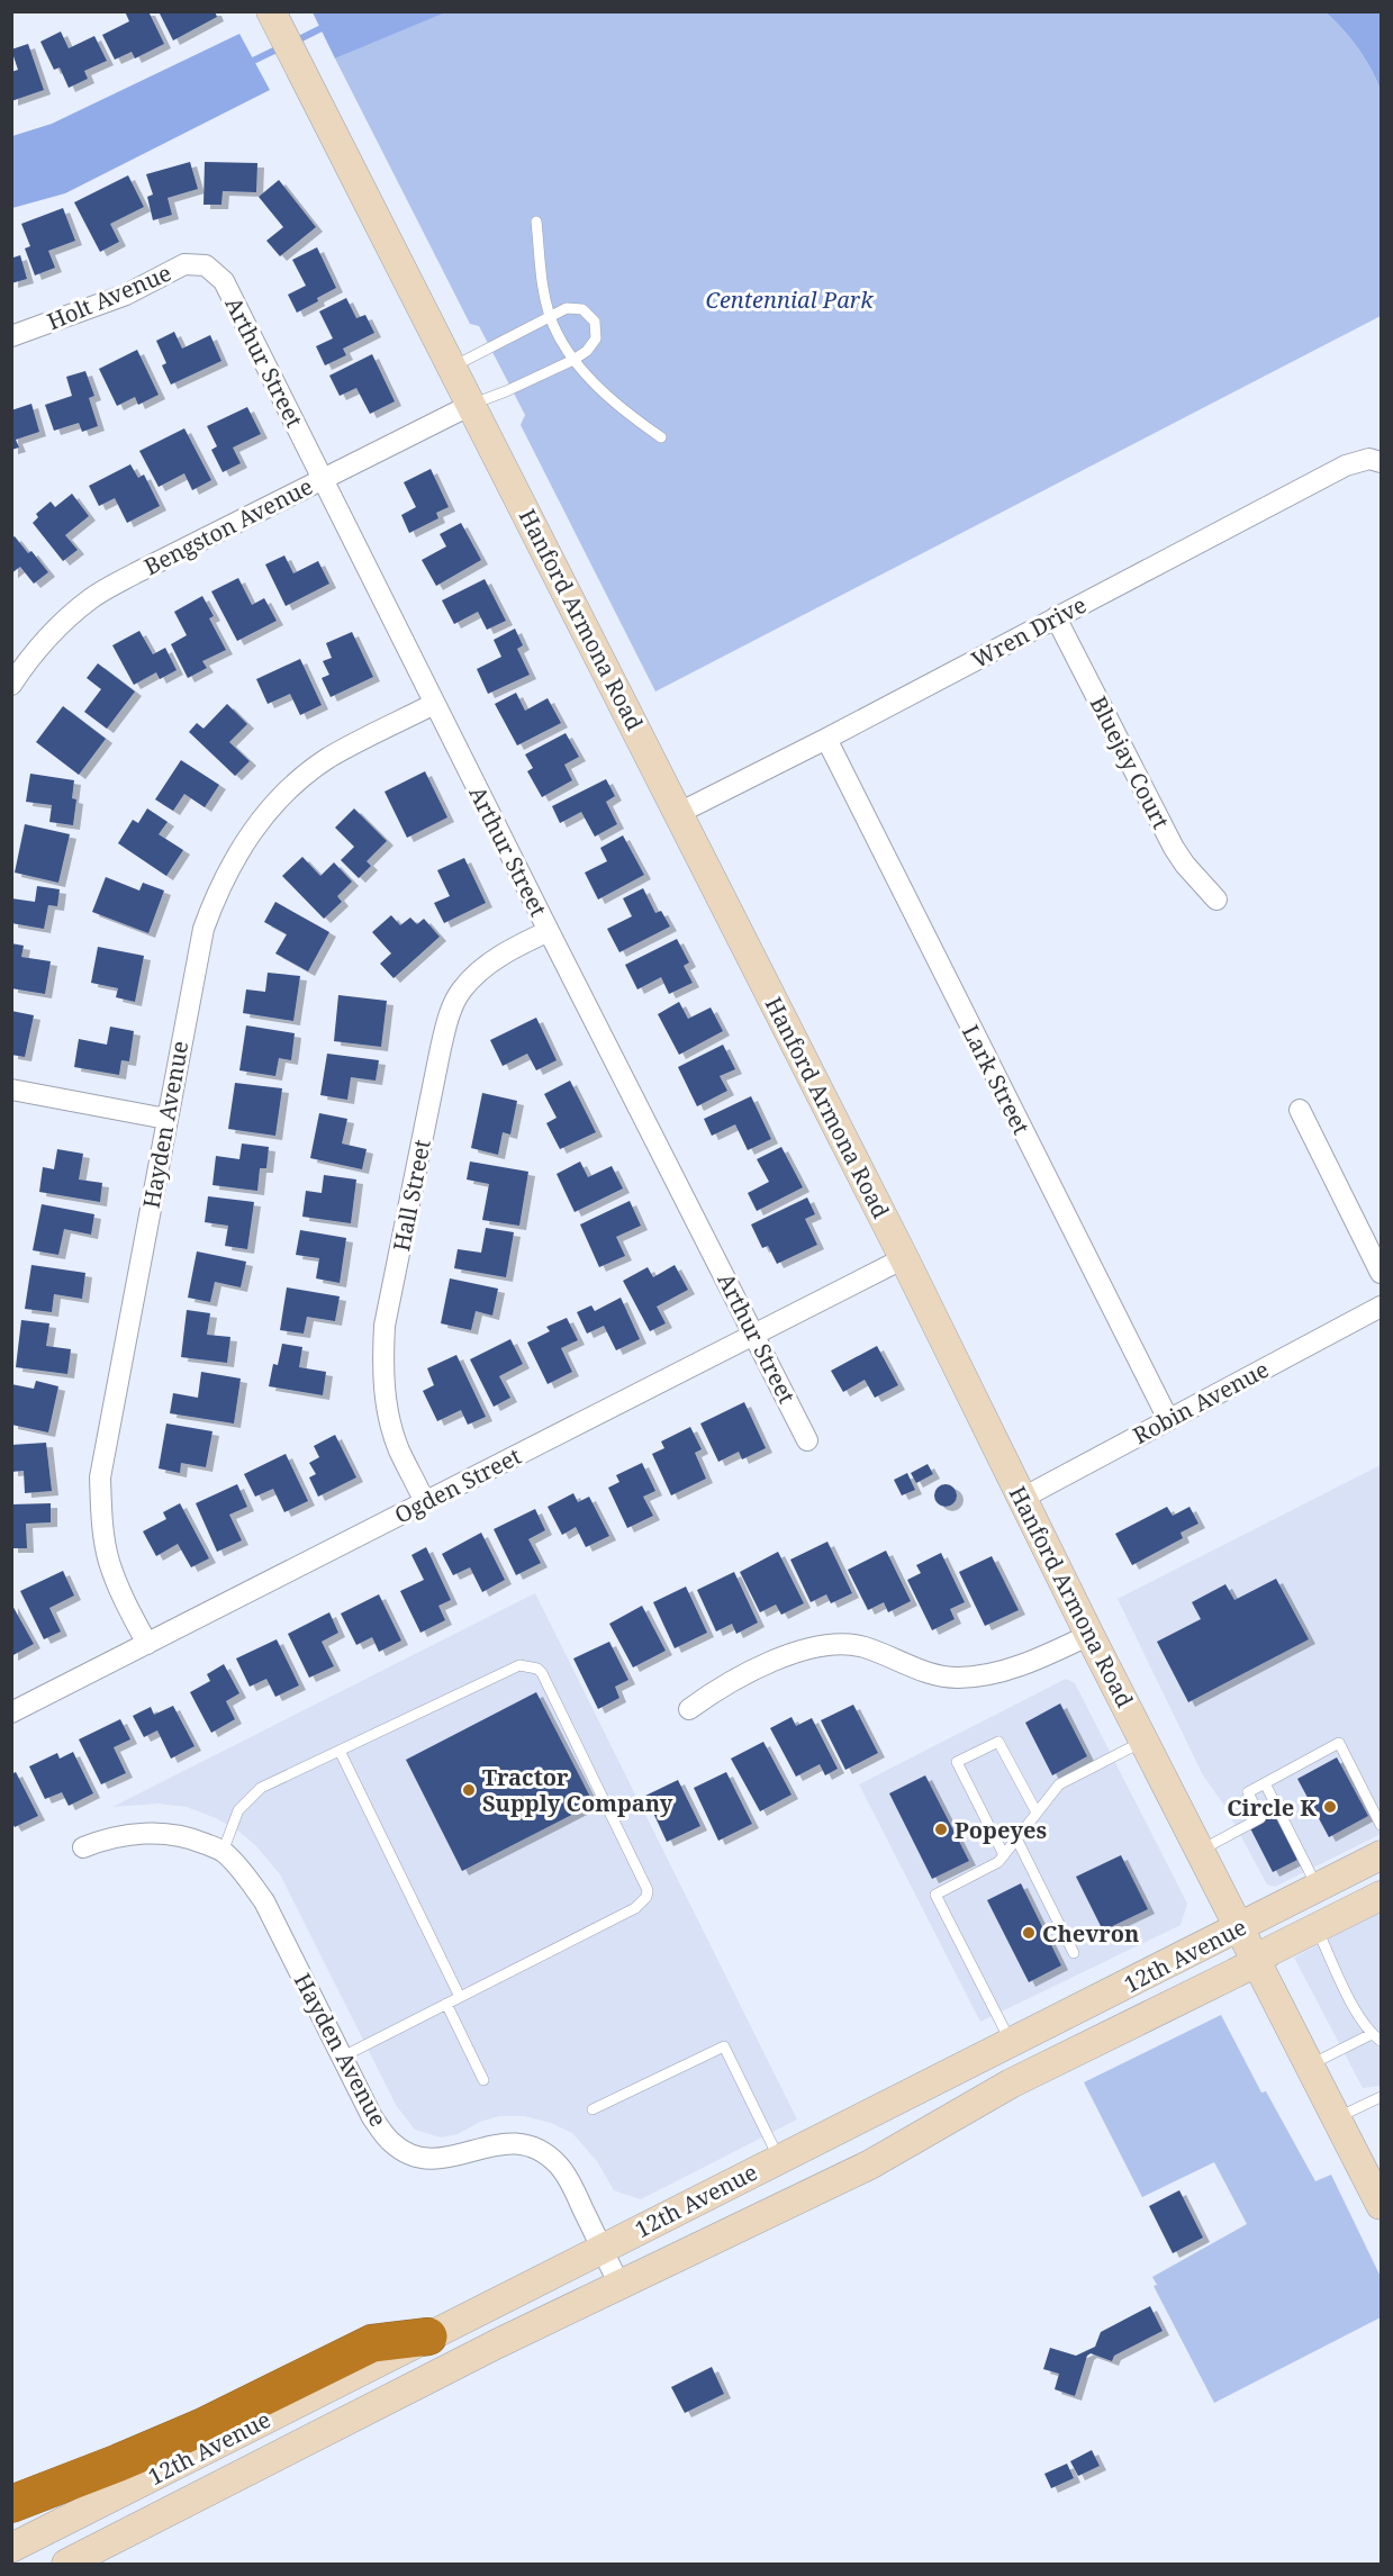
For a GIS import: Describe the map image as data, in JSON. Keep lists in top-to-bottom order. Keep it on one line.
{"streets":{"main road":["Hanford Armona Road","12th Avenue"],"street":["Holt Avenue","Arthur Street","Bengston Avenue","Wren Drive","Bluejay Court","Lark Street","Hayden Avenue","Hall Street","Robin Avenue","Ogden Street"]},"crossings":[["Holt Avenue","Arthur Street"],["Arthur Street","Bengston Avenue"],["Arthur Street","Hayden Avenue"],["Arthur Street","Hall Street"],["Arthur Street","Ogden Street"],["Bengston Avenue","Hanford Armona Road"],["Hanford Armona Road","Wren Drive"],["Hanford Armona Road","Robin Avenue"],["Hanford Armona Road","Ogden Street"],["Hanford Armona Road","12th Avenue"],["Wren Drive","Bluejay Court"],["Wren Drive","Lark Street"],["Lark Street","Robin Avenue"],["Hayden Avenue","Ogden Street"],["Hayden Avenue","12th Avenue"],["Hall Street","Ogden Street"]],"parks":["Centennial Park"],"places":["Tractor Supply Company","Circle K","Popeyes","Chevron"]}
